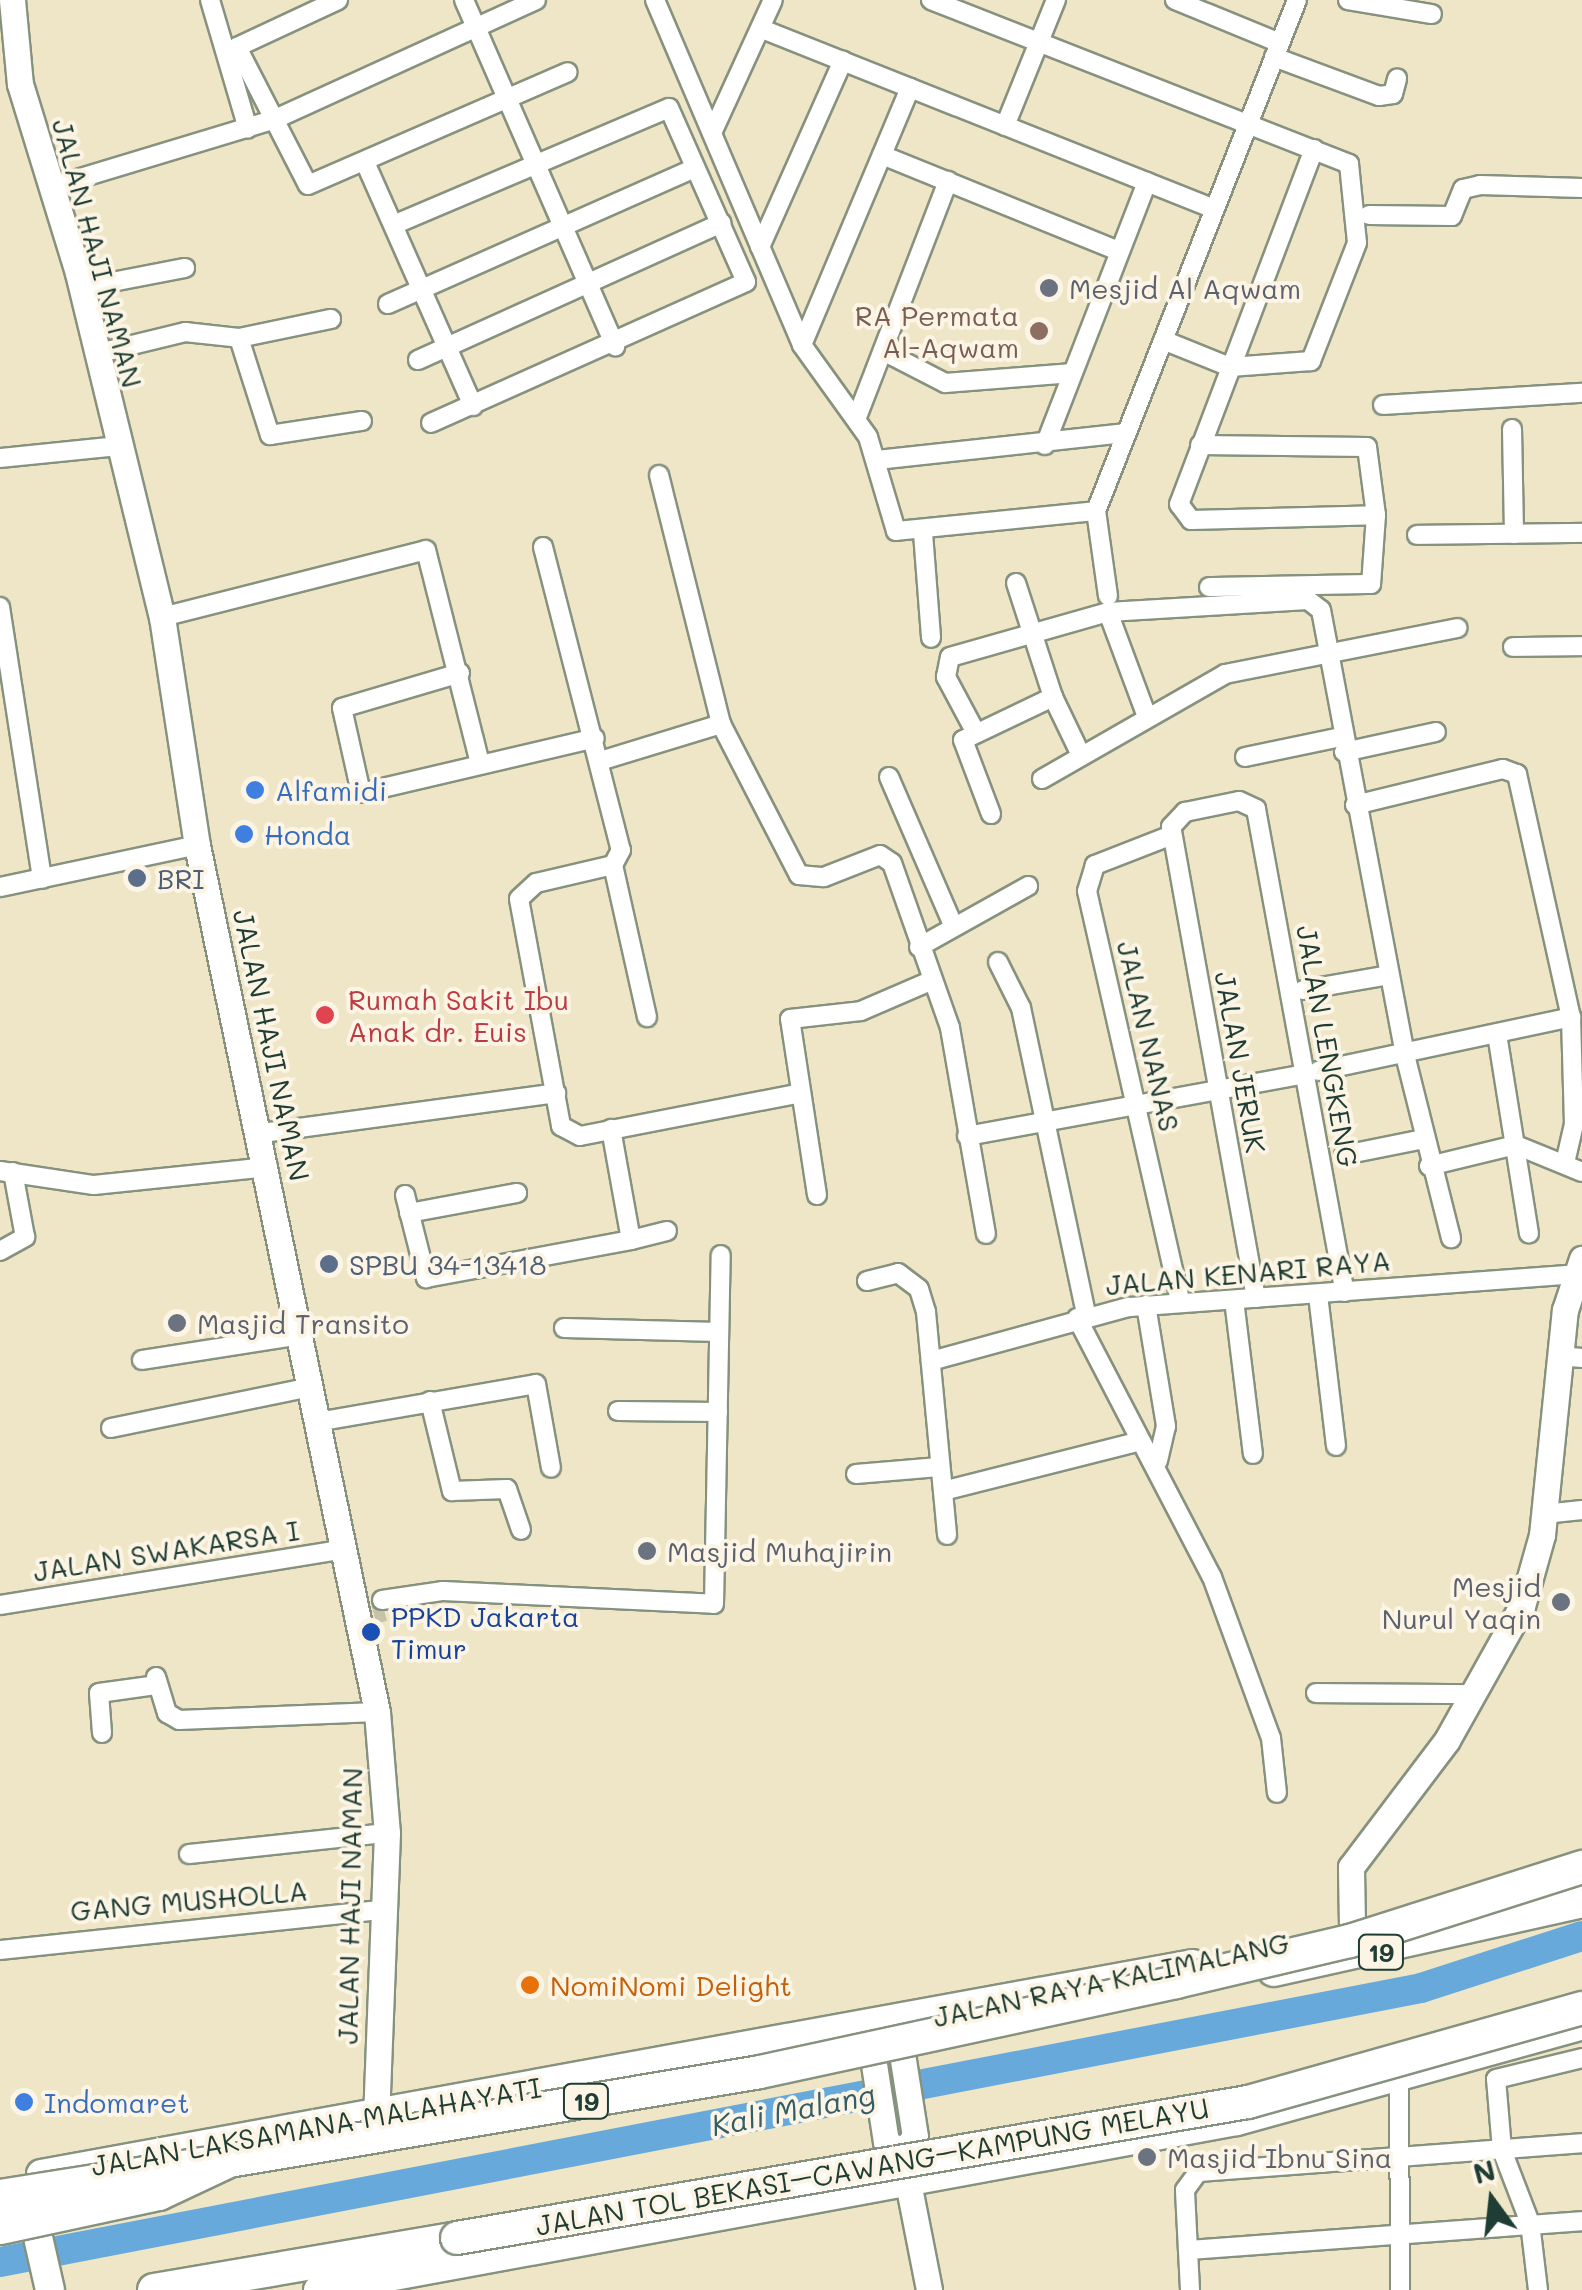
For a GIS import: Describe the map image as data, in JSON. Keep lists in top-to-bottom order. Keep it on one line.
{"streets":{"highway":["19","JALAN TOL BEKASI–CAWANG–KAMPUNG MELAYU"],"main road":["JALAN RAYA KALIMALANG","JALAN LAKSAMANA MALAHAYATI"],"street":["JALAN HAJI NAMAN","JALAN NANAS","JALAN LENGKENG","JALAN JERUK","JALAN KENARI RAYA","JALAN SWAKARSA I","GANG MUSHOLLA"]},"crossings":[["JALAN HAJI NAMAN","JALAN SWAKARSA I"],["JALAN HAJI NAMAN","GANG MUSHOLLA"],["JALAN HAJI NAMAN","JALAN LAKSAMANA MALAHAYATI"],["JALAN NANAS","JALAN LENGKENG"],["JALAN NANAS","JALAN JERUK"],["JALAN NANAS","JALAN KENARI RAYA"],["JALAN LENGKENG","JALAN KENARI RAYA"],["JALAN JERUK","JALAN KENARI RAYA"],["JALAN RAYA KALIMALANG","JALAN LAKSAMANA MALAHAYATI"]],"water":["Kali Malang"],"places":["Mesjid Al Aqwam","RA Permata Al-Aqwam","Alfamidi","Honda","BRI","Rumah Sakit Ibu Anak dr. Euis","SPBU 34-13418","Masjid Transito","Masjid Muhajirin","Mesjid Nurul Yaqin","PPKD Jakarta Timur","NomiNomi Delight","Indomaret","Masjid Ibnu Sina"],"north":"top"}
